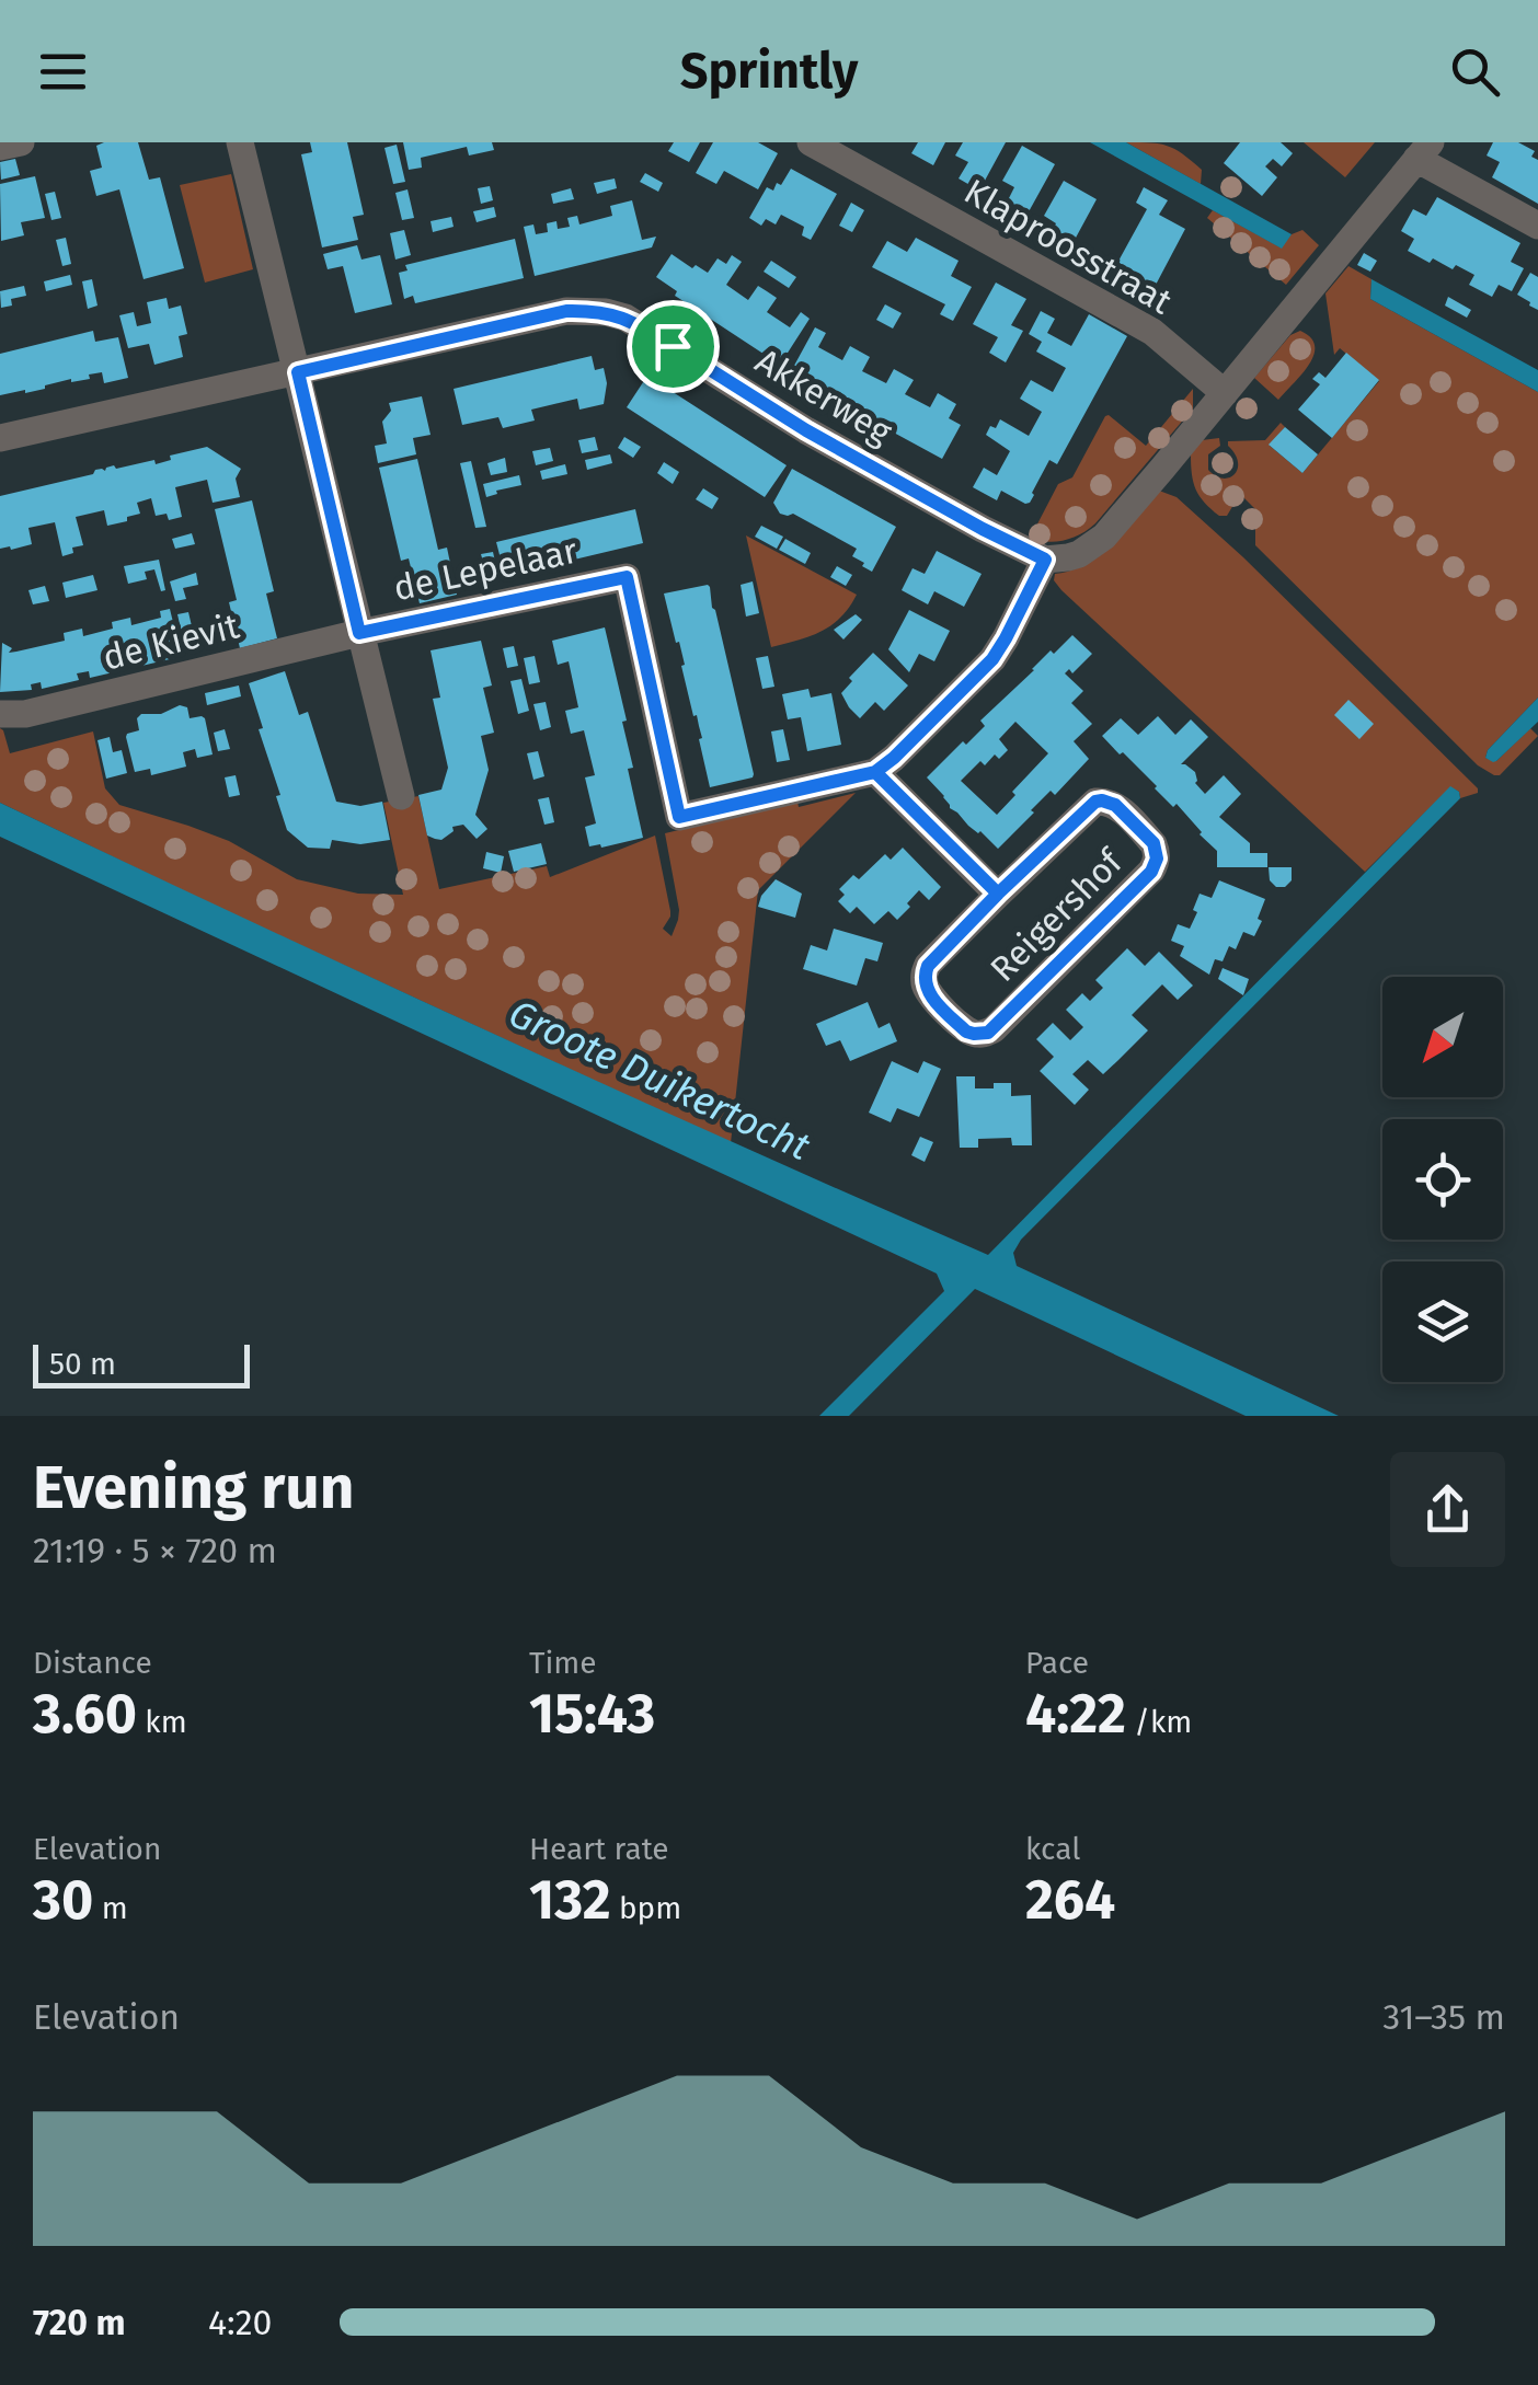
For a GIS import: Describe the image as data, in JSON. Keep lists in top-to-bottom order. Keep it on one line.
{"streets":{"street":["Klaproosstraat","Akkerweg","de Lepelaar","de Kievit","Reigershof"]},"crossings":[["Akkerweg","de Lepelaar"],["de Lepelaar","de Kievit"],["de Lepelaar","Reigershof"]],"water":["Groote Duikertocht"],"scale_bar":"50 m","north":"bottom left","page":{"header":"Sprintly","scale":"50 m","heading":["Evening run","21:19 · 5 × 720 m"],"stats":[["Distance","3.60 km"],["Time","15:43"],["Pace","4:22 /km"],["Elevation","30 m"],["Heart rate","132 bpm"],["kcal","264"]],"chart":["Elevation","31–35 m"],"list":[{"name":"720 m","note":"4:20"}]}}
